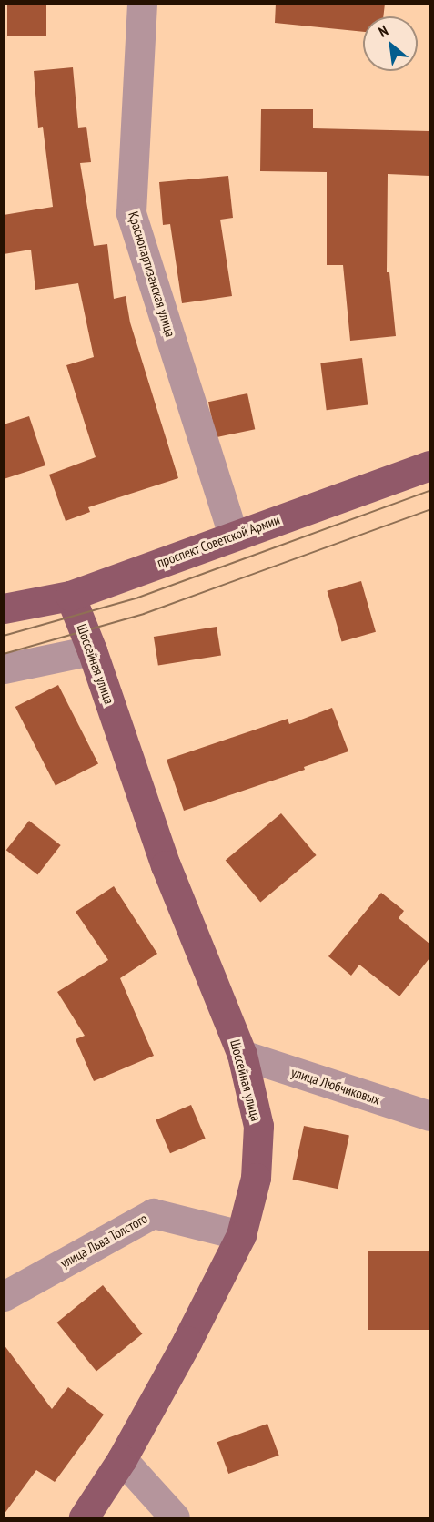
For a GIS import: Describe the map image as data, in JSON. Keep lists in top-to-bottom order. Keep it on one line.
{"streets":{"main road":["проспект Советской Армии","Шоссейная улица"],"street":["Краснопартизанская улица","улица Любчиковых","улица Льва Толстого"]},"crossings":[["Краснопартизанская улица","проспект Советской Армии"],["проспект Советской Армии","Шоссейная улица"],["Шоссейная улица","улица Любчиковых"],["Шоссейная улица","улица Льва Толстого"]],"north":"top left"}
